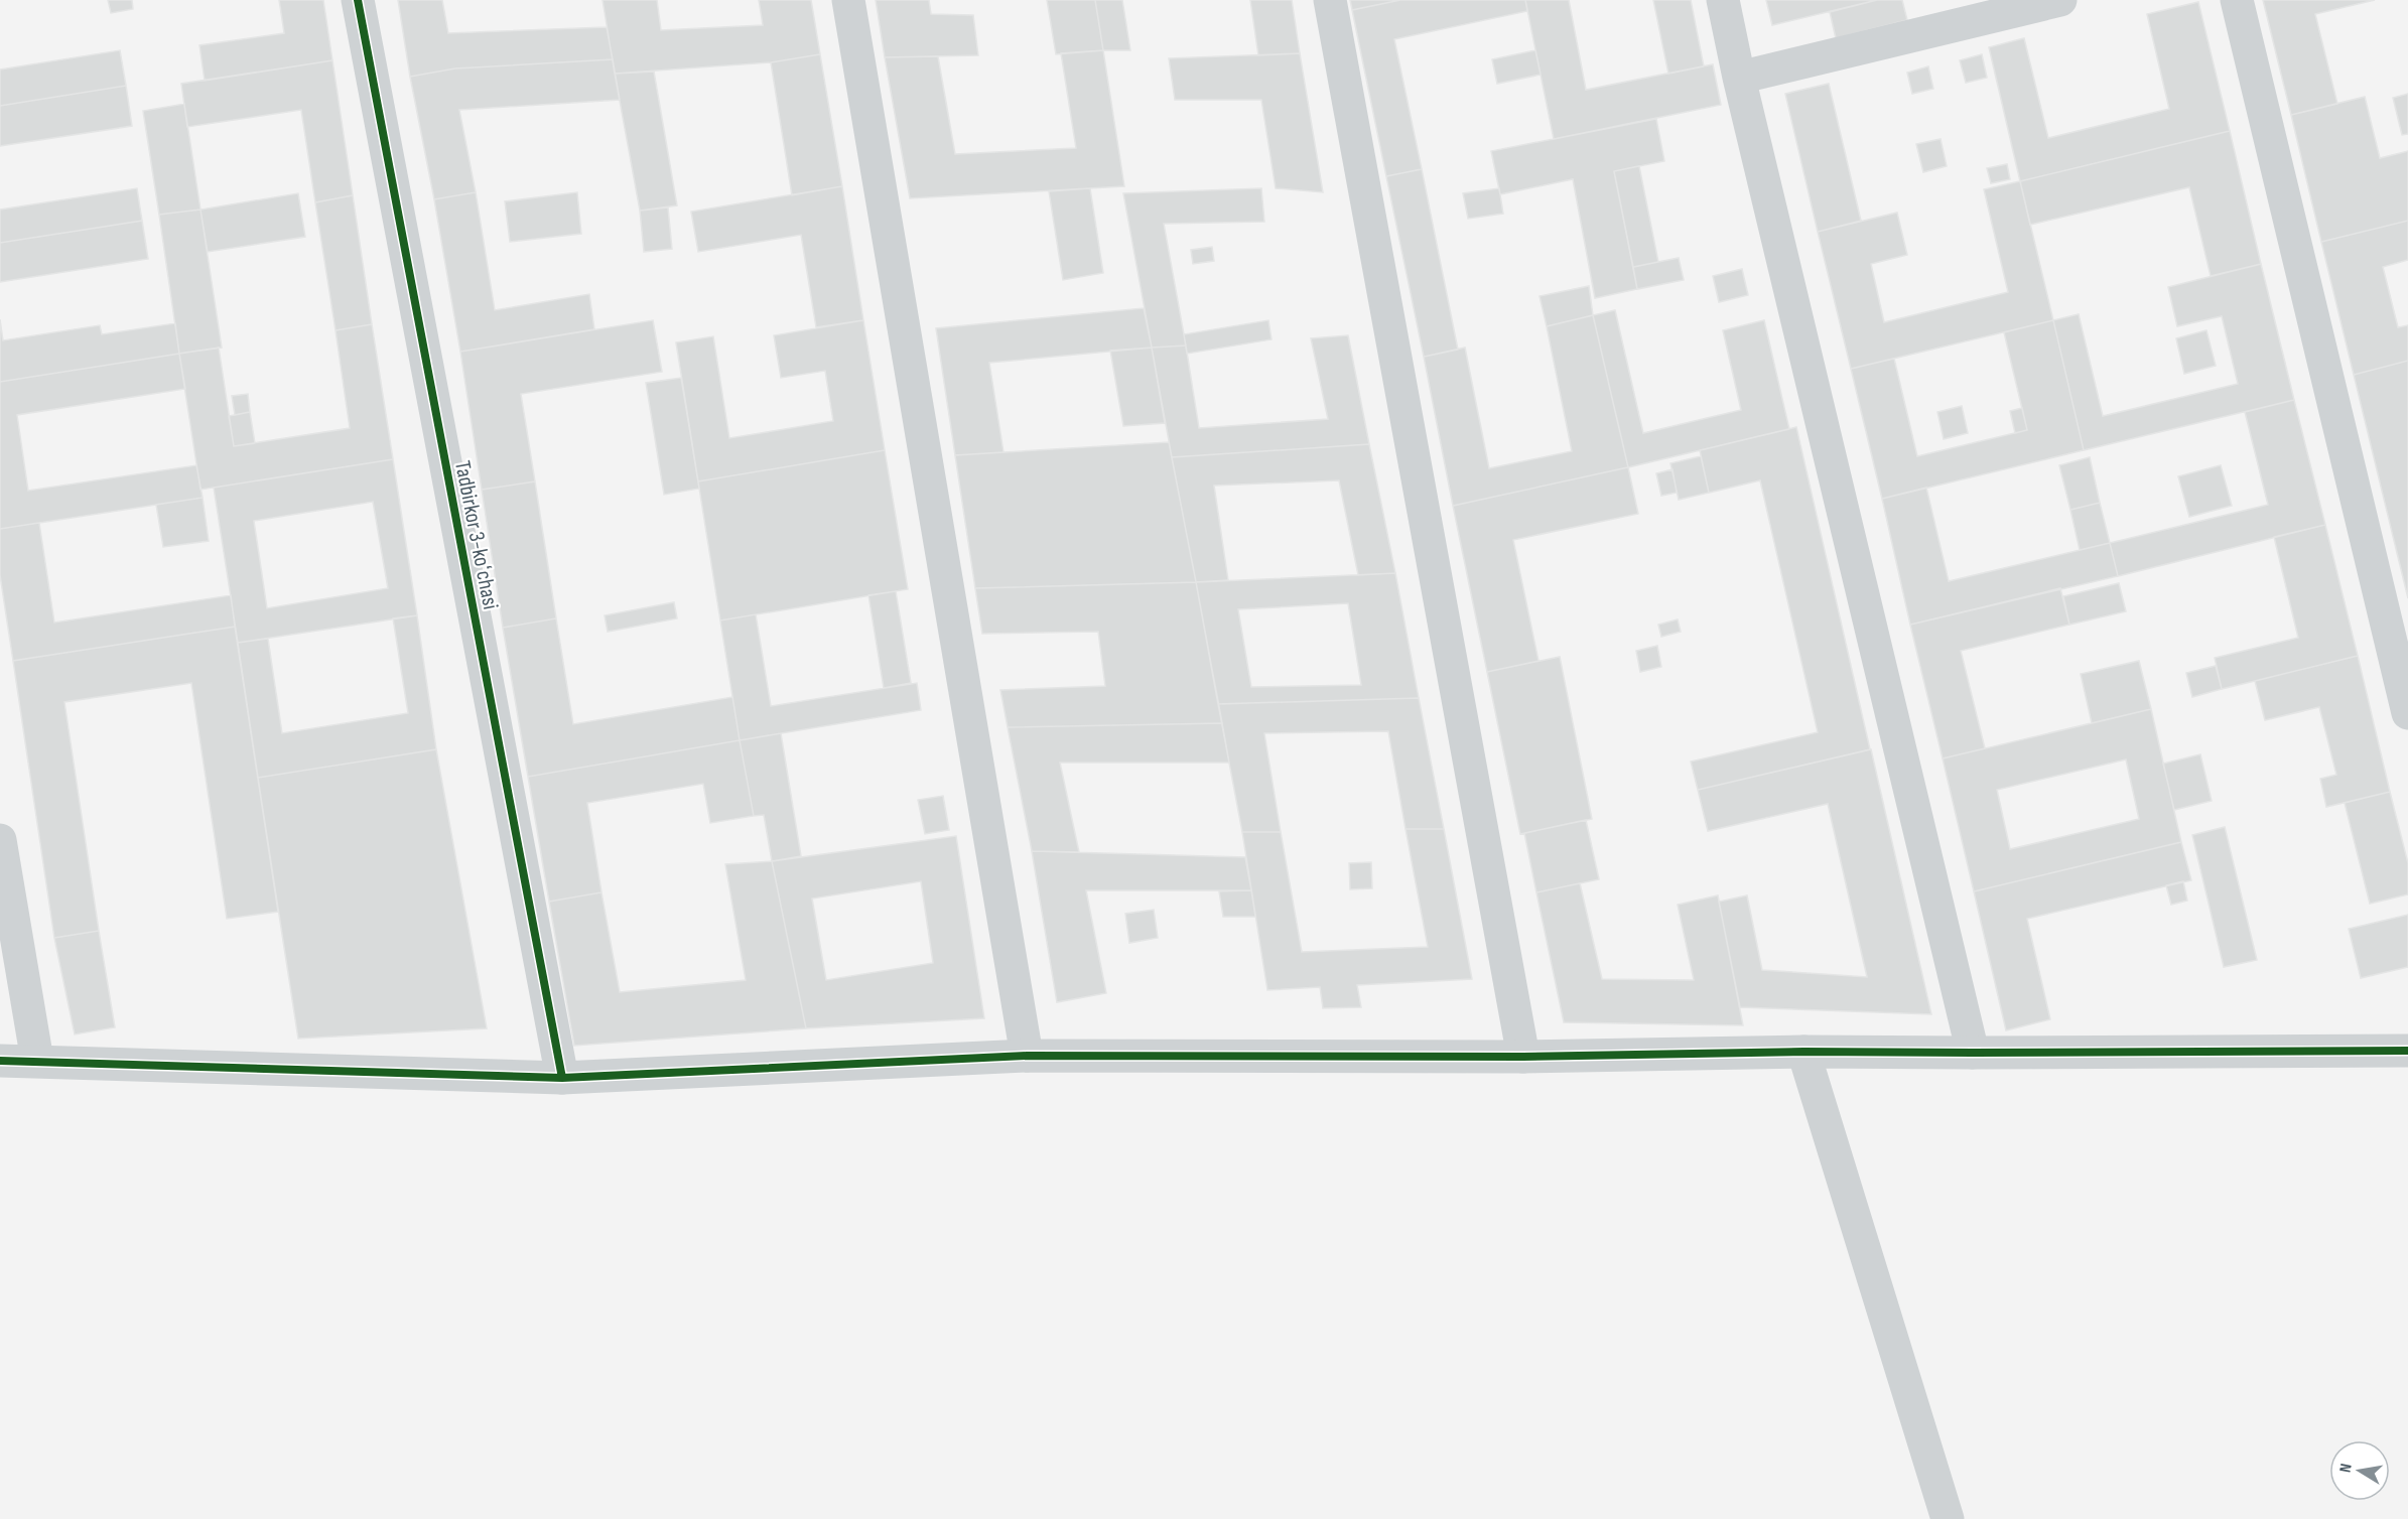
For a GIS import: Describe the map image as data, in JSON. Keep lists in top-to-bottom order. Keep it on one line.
{"streets":{"street":["Tadbirkor 3-koʻchasi"]},"north":"left"}
